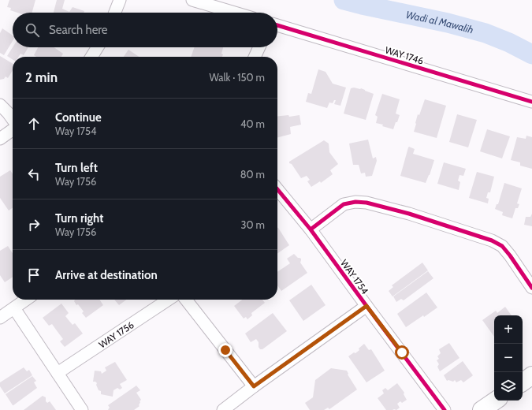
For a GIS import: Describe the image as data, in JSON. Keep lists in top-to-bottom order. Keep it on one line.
{"streets":{"street":["WAY 1746","WAY 1754","WAY 1756"]},"water":["Wadi al Mawalih"],"page":{"search":"Search here","heading":["2 min","Walk · 150 m"],"list":[["Continue","Way 1754","40 m"],["Turn left","Way 1756","80 m"],["Turn right","Way 1756","30 m"],"Arrive at destination"],"map_buttons":["+","−"]}}
